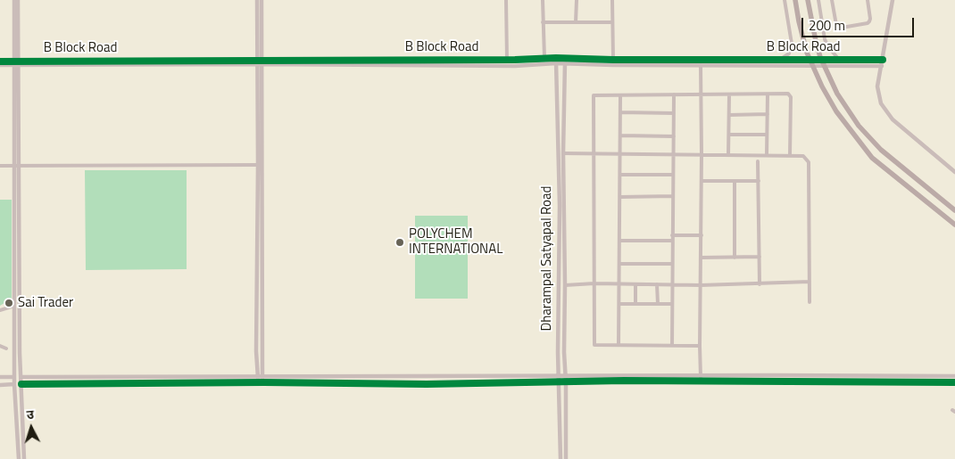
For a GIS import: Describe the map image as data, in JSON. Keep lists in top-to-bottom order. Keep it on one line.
{"streets":{"street":["B Block Road","Dharampal Satyapal Road"]},"crossings":[["B Block Road","Dharampal Satyapal Road"]],"places":["POLYCHEM INTERNATIONAL","Sai Trader"],"scale_bar":"200 m","north":"top"}
